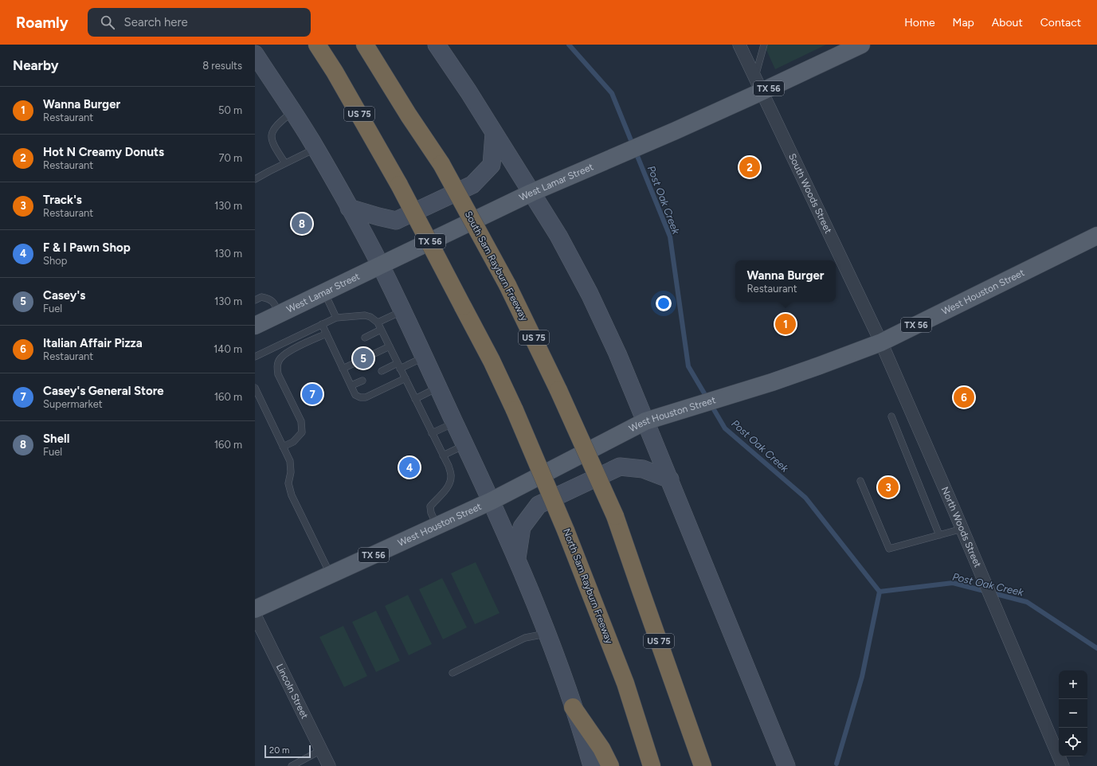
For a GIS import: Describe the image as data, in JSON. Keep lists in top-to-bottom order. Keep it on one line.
{"streets":{"highway":["US 75","South Sam Rayburn Freeway","North Sam Rayburn Freeway"],"main road":["TX 56","West Lamar Street","West Houston Street"],"street":["South Woods Street","North Woods Street","Lincoln Street"]},"crossings":[["West Lamar Street","South Woods Street"],["South Woods Street","West Houston Street"],["South Woods Street","North Woods Street"],["West Houston Street","North Woods Street"]],"water":["Post Oak Creek"],"scale_bar":"20 m","page":{"header":"Roamly","search":"Search here","nav":["Home","Map","About","Contact"],"heading":["Nearby","8 results"],"list":[{"mark":"1","name":"Wanna Burger","note":"Restaurant","value":"50 m"},{"mark":"2","name":"Hot N Creamy Donuts","note":"Restaurant","value":"70 m"},{"mark":"3","name":"Track's","note":"Restaurant","value":"130 m"},{"mark":"4","name":"F & I Pawn Shop","note":"Shop","value":"130 m"},{"mark":"5","name":"Casey's","note":"Fuel","value":"130 m"},{"mark":"6","name":"Italian Affair Pizza","note":"Restaurant","value":"140 m"},{"mark":"7","name":"Casey's General Store","note":"Supermarket","value":"160 m"},{"mark":"8","name":"Shell","note":"Fuel","value":"160 m"}],"pins":["2","8","1","5","7","6","4","3"],"popup":["Wanna Burger","Restaurant"],"map_buttons":["+","−"],"scale":"20 m"}}
